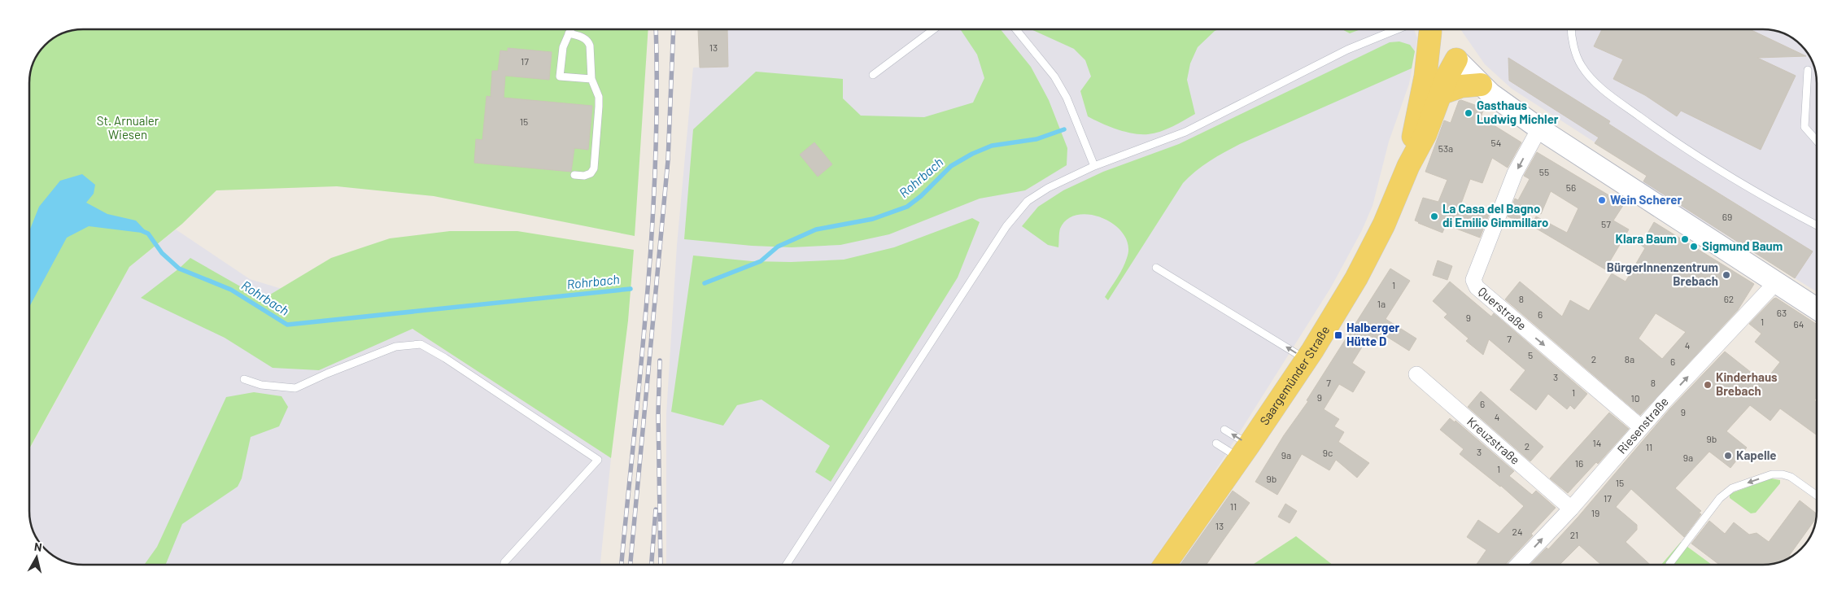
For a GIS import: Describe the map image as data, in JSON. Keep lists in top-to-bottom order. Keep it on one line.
{"streets":{"main road":["Saargemünder Straße"],"street":["Querstraße","Riesenstraße","Kreuzstraße"]},"crossings":[["Querstraße","Riesenstraße"],["Riesenstraße","Kreuzstraße"]],"one_way":["Querstraße","Riesenstraße"],"water":["Rohrbach"],"parks":["St. Arnualer Wiesen"],"places":{"other":["Gasthaus Ludwig Michler","Wein Scherer","La Casa del Bagno di Emilio Gimmillaro","Klara Baum","Sigmund Baum","BürgerInnenzentrum Brebach","Kinderhaus Brebach","Kapelle"],"transit":["Halberger Hütte D"]},"house_numbers":["13","17","15","54","53a","55","56","69","57","1","8","62","1a","63","6","9","1","64","7","4","5","2","8a","6","3","7","8","1","9","10","6","9","4","9b","14","2","11","3","9c","9a","9a","16","1","9b","15","17","11","19","13","24","21"],"north":"top"}
